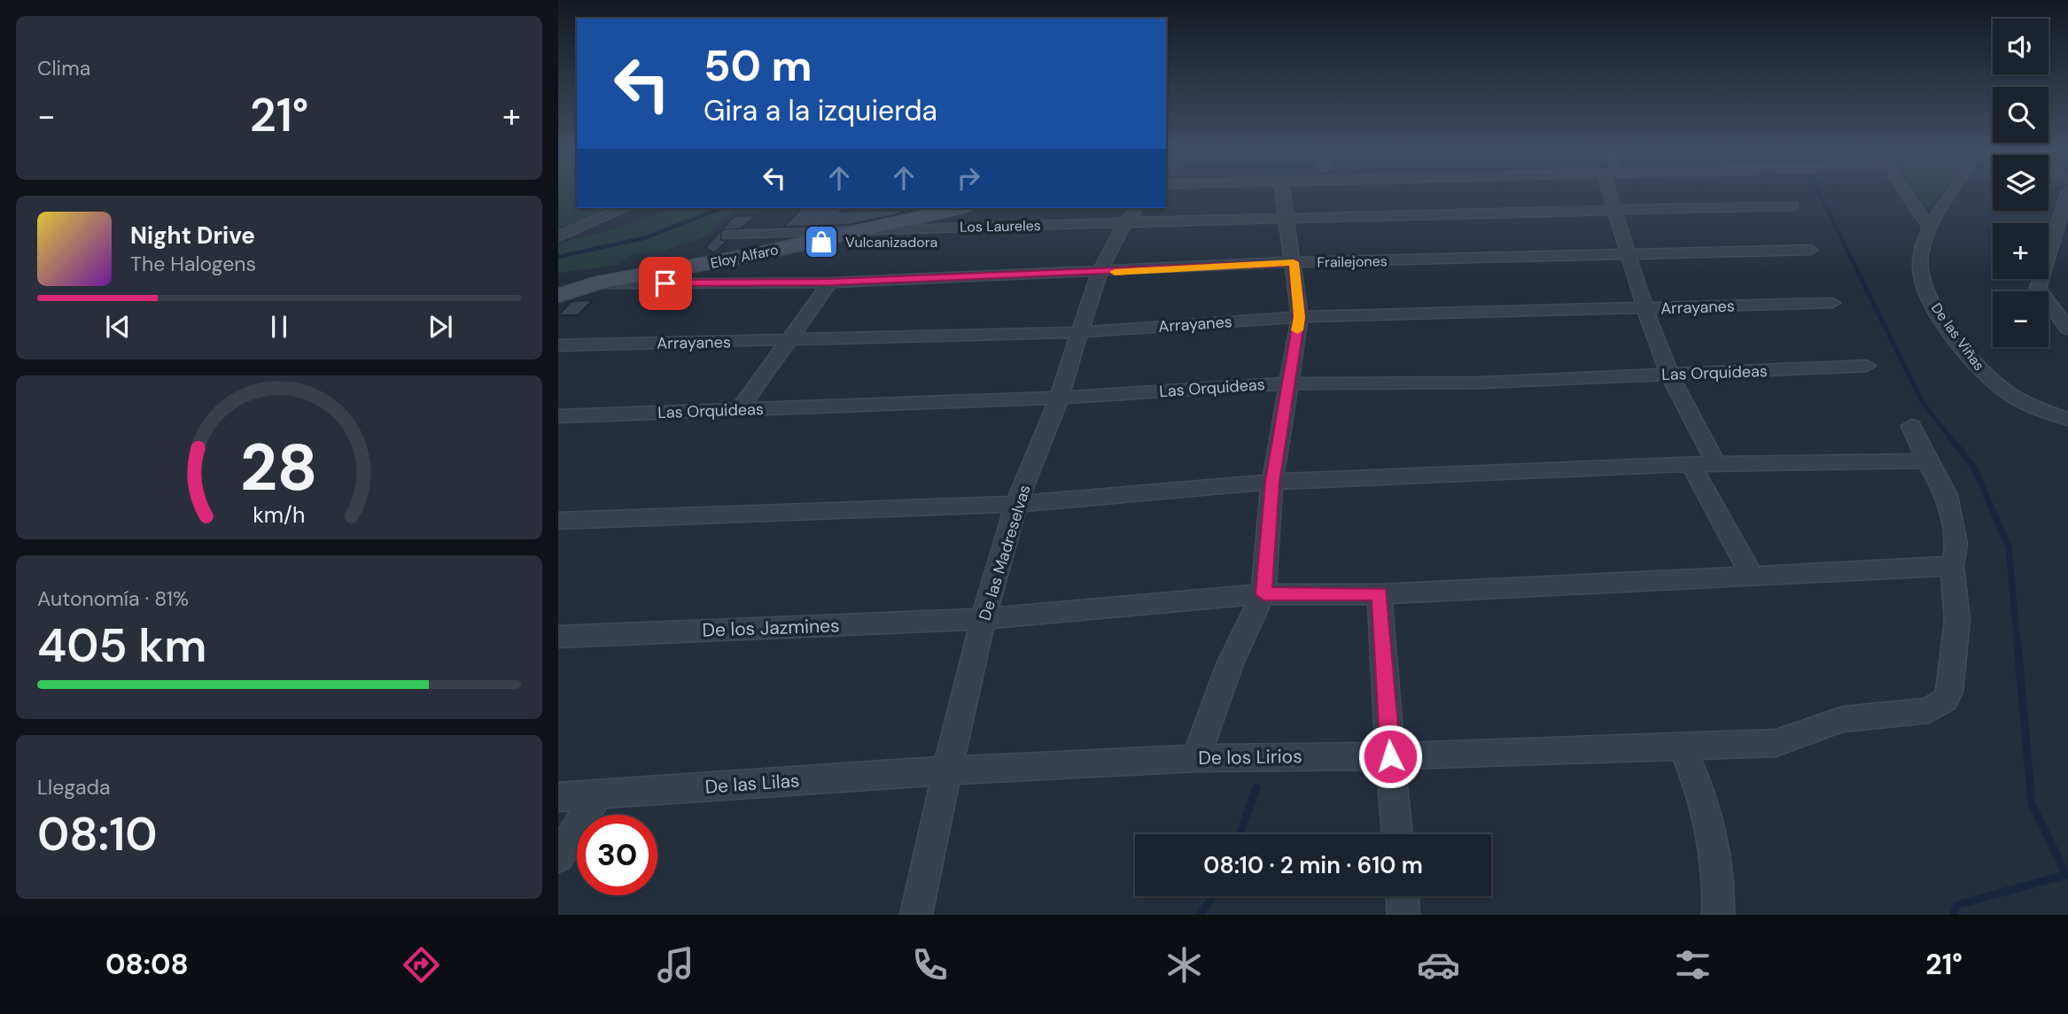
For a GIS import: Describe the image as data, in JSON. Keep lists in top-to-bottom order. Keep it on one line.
{"streets":{"street":["Los Laureles","Eloy Alfaro","Frailejones","Arrayanes","De las Viñas","Las Orquideas","De las Madreselvas","De los Jazmines","De los Lirios","De las Lilas"]},"crossings":[["Los Laureles","Eloy Alfaro"],["Los Laureles","De las Madreselvas"],["Eloy Alfaro","Frailejones"],["Frailejones","De las Madreselvas"],["Arrayanes","De las Madreselvas"],["Las Orquideas","De las Madreselvas"],["De las Madreselvas","De los Jazmines"],["De las Madreselvas","De los Lirios"],["De las Madreselvas","De las Lilas"],["De los Lirios","De las Lilas"]],"places":{"shop":["Vulcanizadora"]},"page":{"tile":["Clima",["Autonomía · 81%","405 km"],["Llegada","08:10"]],"map_buttons":["+","−"],"turn":["50 m","Gira a la izquierda"],"heat":["−","21°","+"],"song":["Night Drive","The Halogens"],"limit":"30","trip":"08:10 · 2 min · 610 m","tabs":["08:08","21°"],"gauge":["28","km/h"]}}
